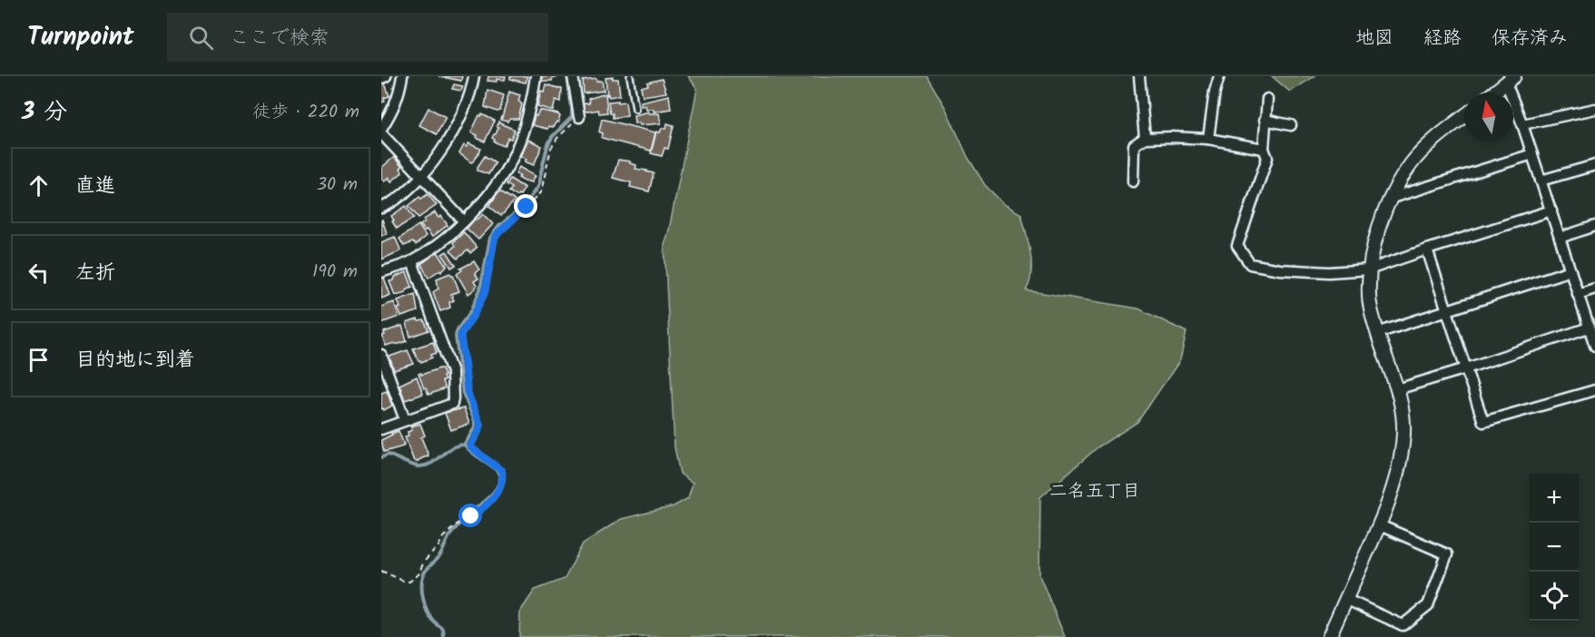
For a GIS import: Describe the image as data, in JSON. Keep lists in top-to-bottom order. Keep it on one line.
{"districts":["二名五丁目"],"north":"top","page":{"header":"Turnpoint","search":"ここで検索","nav":["地図","経路","保存済み"],"heading":["3 分","徒歩 · 220 m"],"list":[["直進","30 m"],["左折","190 m"],"目的地に到着"],"map_buttons":["+","−"]}}
